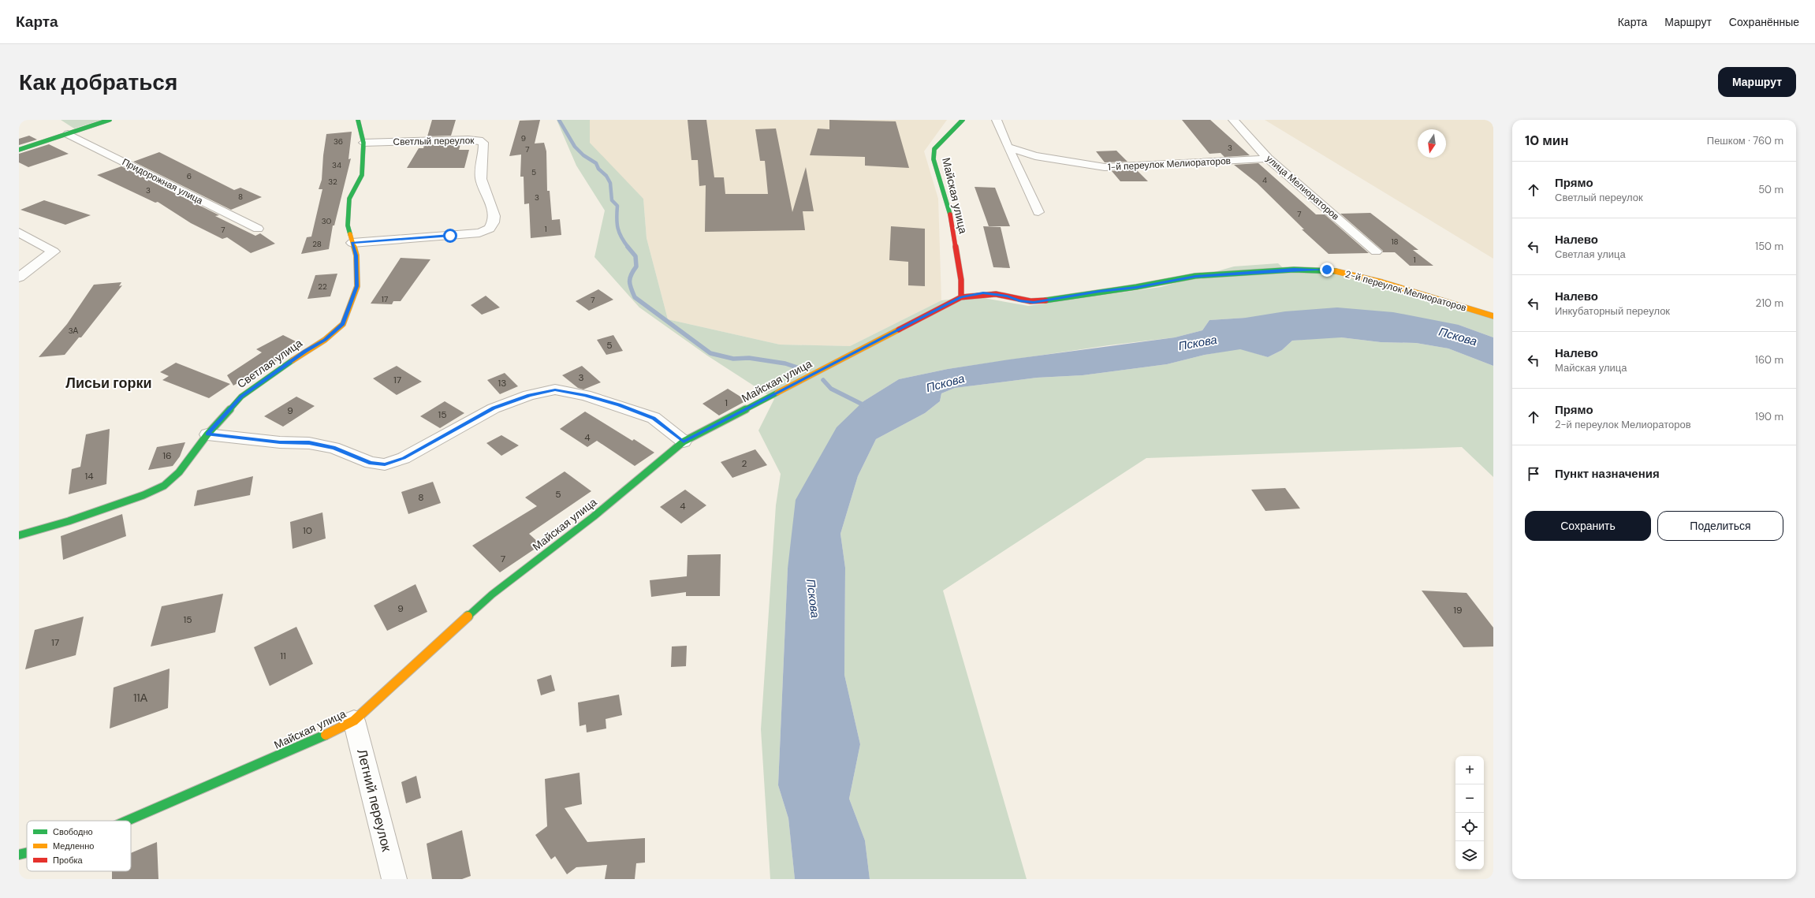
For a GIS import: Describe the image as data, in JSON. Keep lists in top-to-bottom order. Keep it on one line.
{"streets":{"street":["Светлый переулок","1-й переулок Мелиораторов","Придорожная улица","улица Мелиораторов","Майская улица","2-й переулок Мелиораторов","Светлая улица","Летний переулок"]},"crossings":[["Светлый переулок","Светлая улица"],["1-й переулок Мелиораторов","улица Мелиораторов"],["Майская улица","2-й переулок Мелиораторов"],["Майская улица","Летний переулок"]],"districts":["Лисьи горки"],"water":["Пскова"],"house_numbers":["9","36","3","7","34","5","6","4","32","3","8","3","7","30","1","7","18","28","1","22","17","7","3А","5","3","17","13","1","9","15","4","16","2","14","5","8","4","10","7","9","19","15","17","11","11А"],"legend":["Свободно","Медленно","Пробка"],"north":"bottom","page":{"header":"Карта","nav":["Карта","Маршрут","Сохранённые"],"buttons":["Маршрут",["Сохранить","Поделиться"]],"title":"Как добраться","heading":["10 мин","Пешком · 760 m"],"list":[["Прямо","Светлый переулок","50 m"],["Налево","Светлая улица","150 m"],["Налево","Инкубаторный переулок","210 m"],["Налево","Майская улица","160 m"],["Прямо","2-й переулок Мелиораторов","190 m"],"Пункт назначения"],"map_buttons":["+","−"]}}
